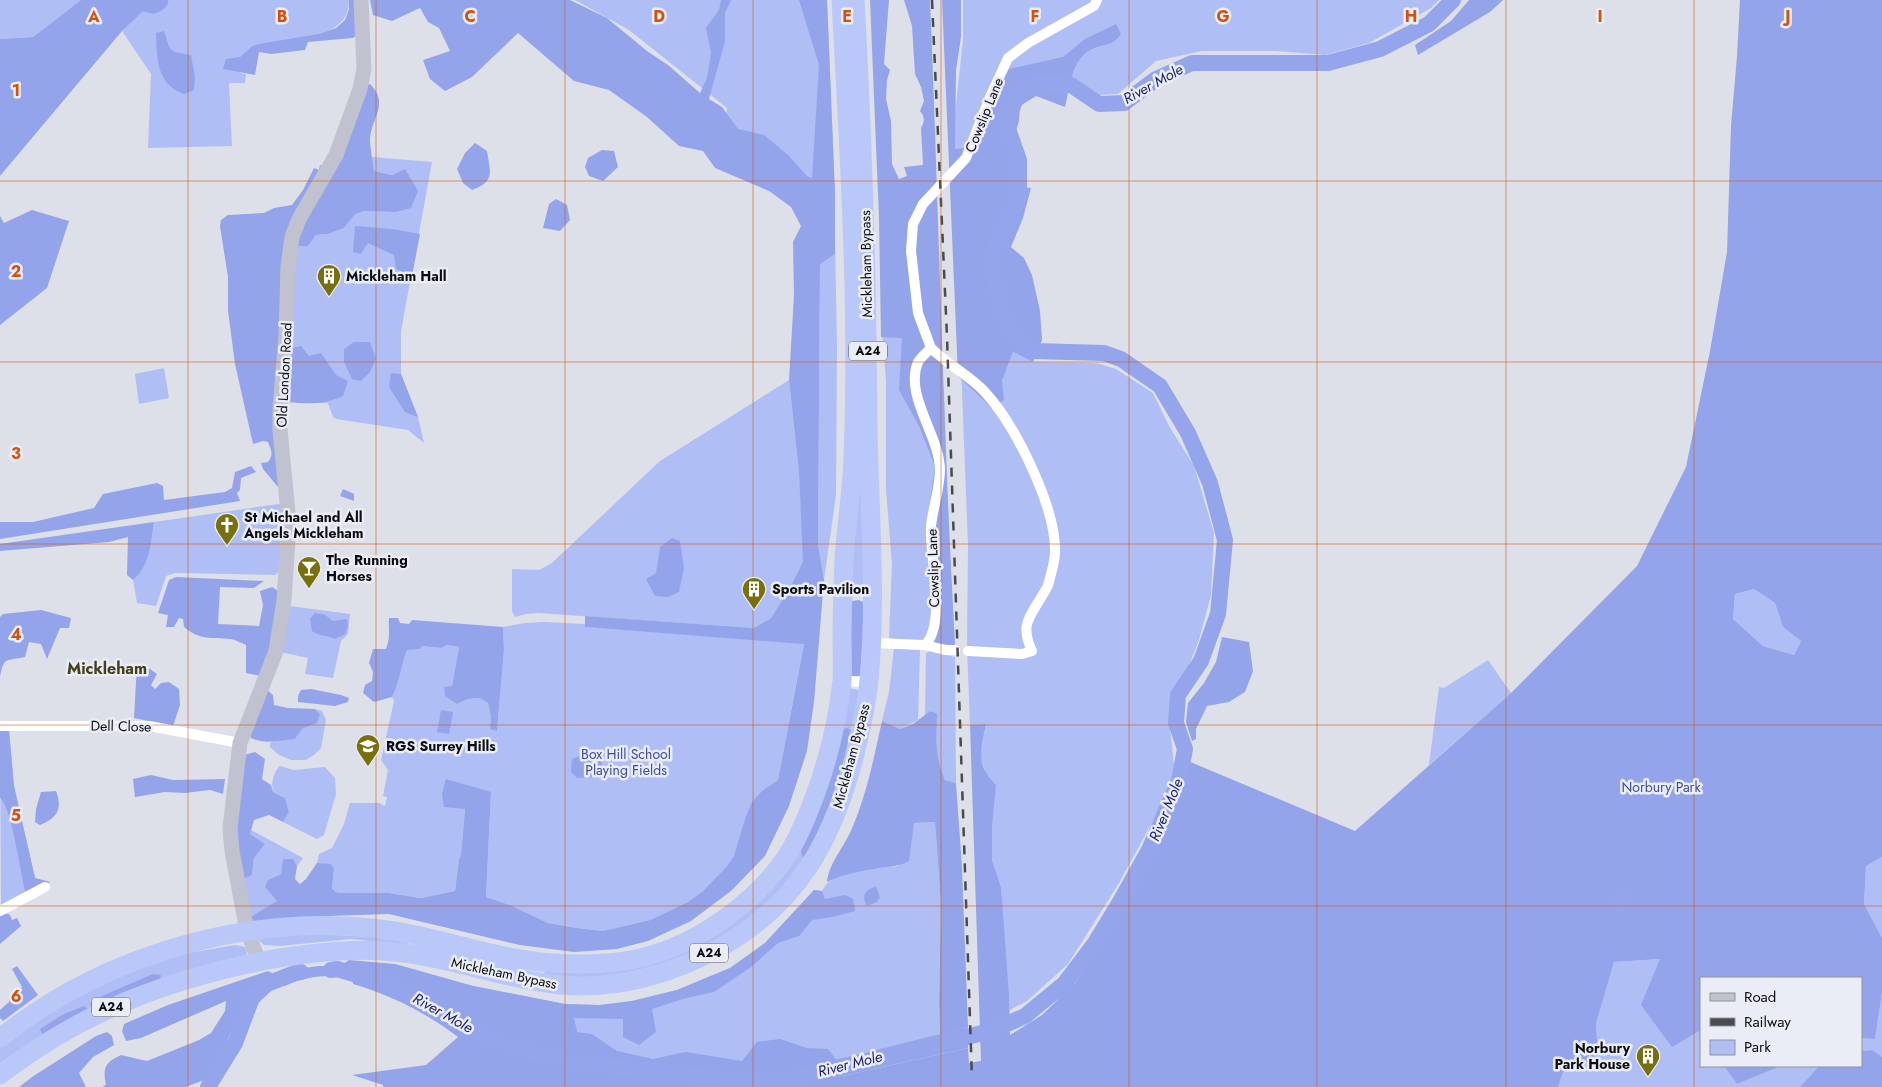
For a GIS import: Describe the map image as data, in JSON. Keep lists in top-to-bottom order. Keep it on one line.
{"streets":{"highway":["Mickleham Bypass","A24"],"main road":["Old London Road"],"street":["Cowslip Lane","Dell Close"]},"crossings":[["Mickleham Bypass","Old London Road"],["Old London Road","Dell Close"]],"districts":["Mickleham"],"water":["River Mole"],"parks":["Box Hill School Playing Fields","Norbury Park"],"places":{"building":["Mickleham Hall","Sports Pavilion","Norbury Park House"],"church":["St Michael and All Angels Mickleham"],"bar":["The Running Horses"],"school or university":["RGS Surrey Hills"]},"legend":["Road","Railway","Park"],"grid":{"columns":["A","B","C","D","E","F","G","H","I","J"],"rows":["1","2","3","4","5","6"]}}
